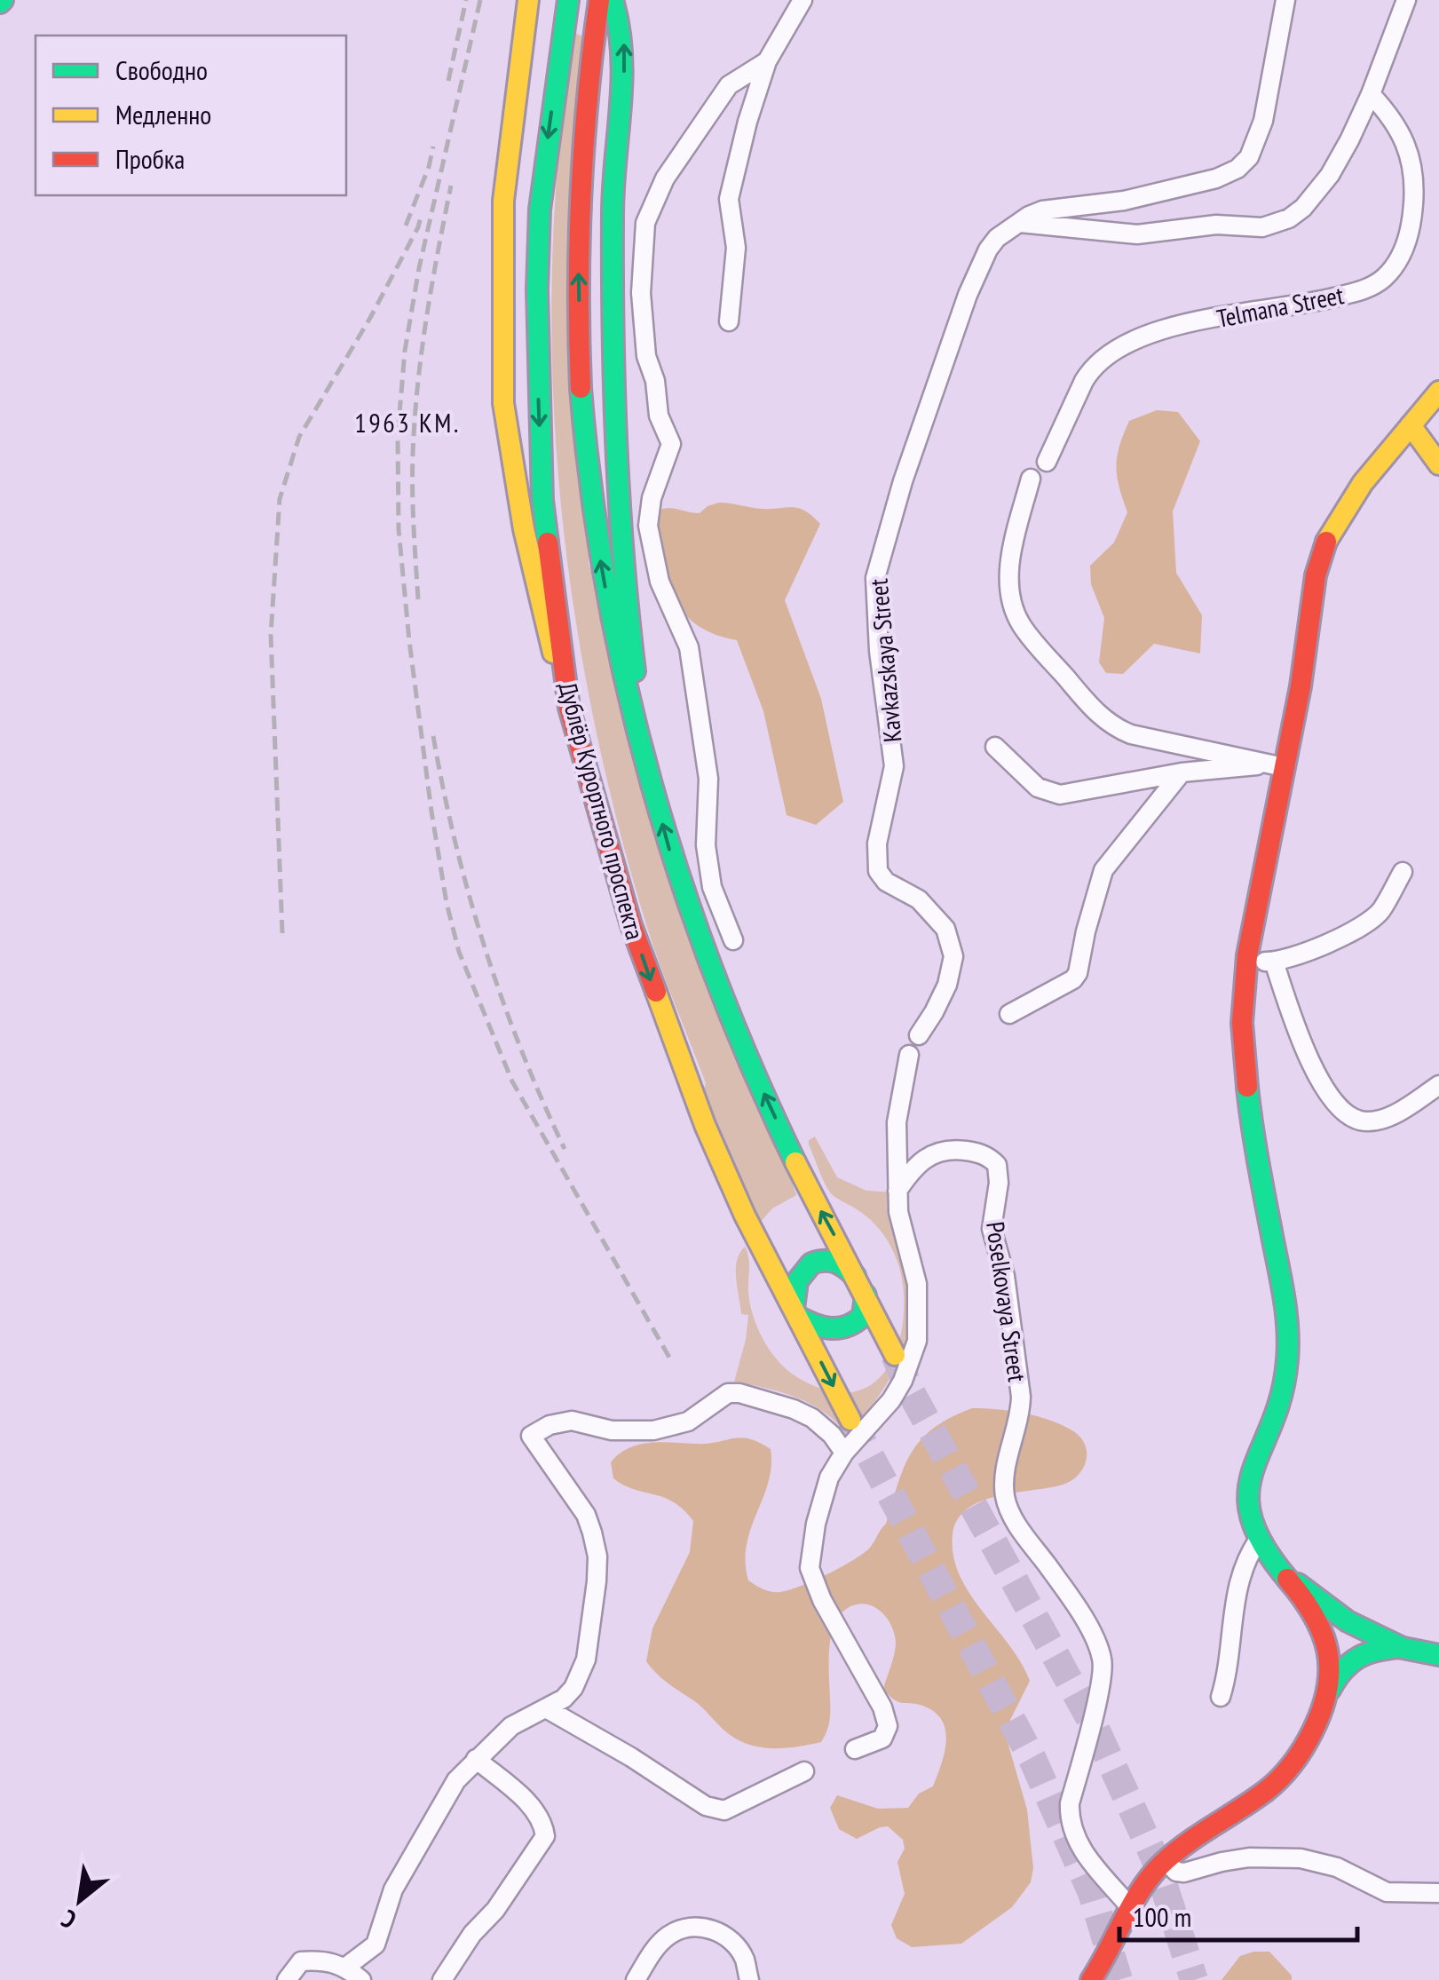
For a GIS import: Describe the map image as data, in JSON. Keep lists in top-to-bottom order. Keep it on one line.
{"streets":{"main road":["Дублёр Курортного проспекта"],"street":["Telmana Street","Kavkazskaya Street","Poselkovaya Street"]},"districts":["1963 КМ."],"legend":["Свободно","Медленно","Пробка"],"scale_bar":"100 m","north":"bottom left"}
